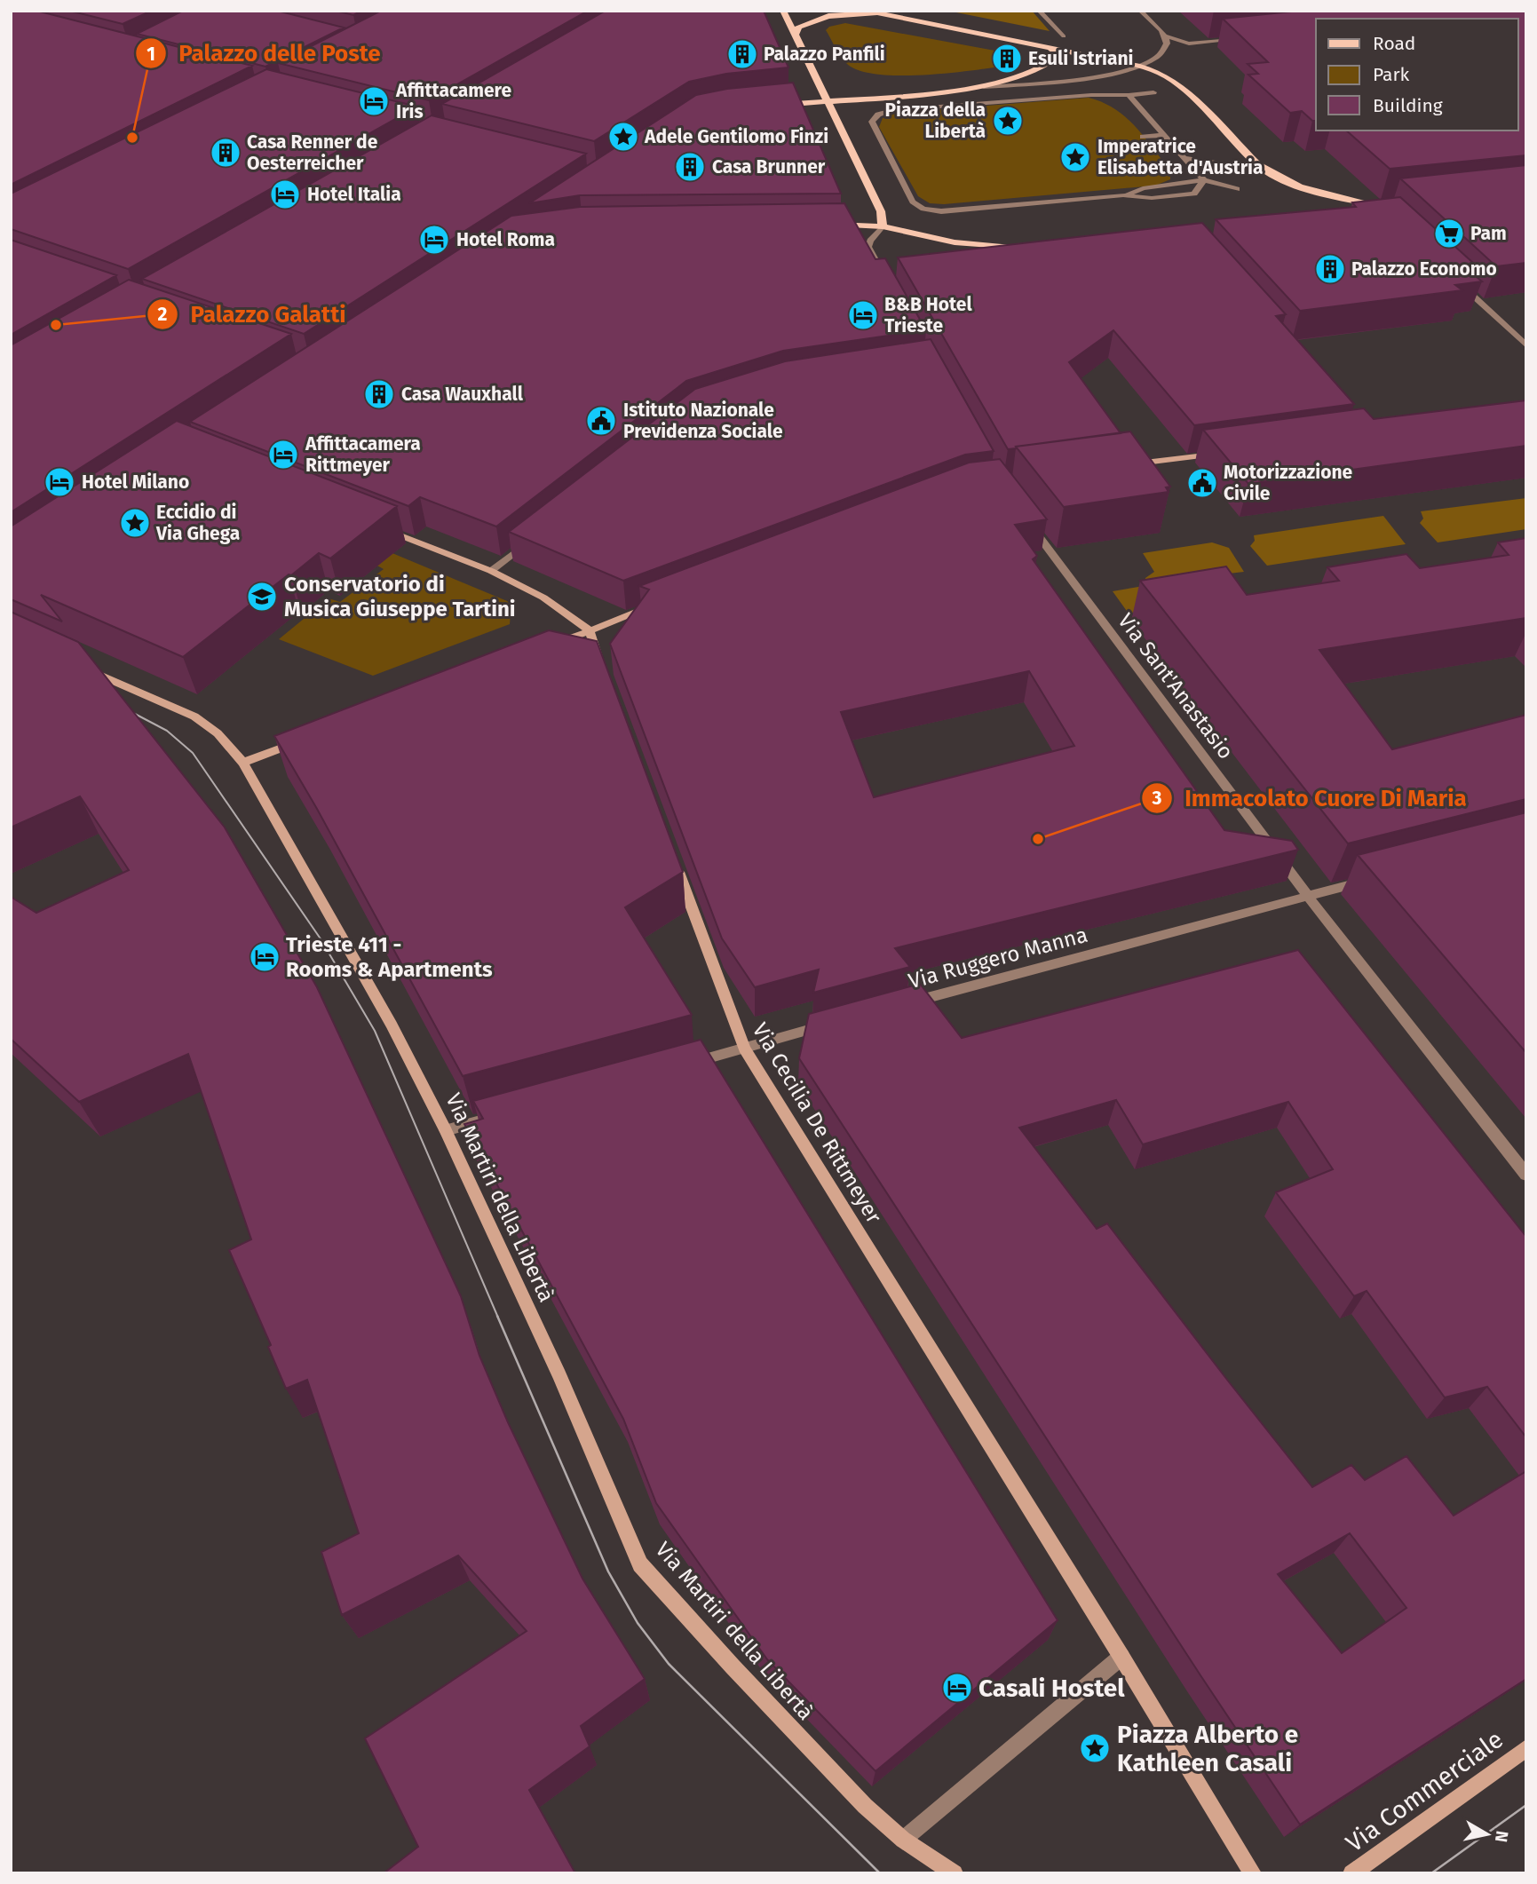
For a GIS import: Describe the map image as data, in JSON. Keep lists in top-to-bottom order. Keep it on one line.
{"streets":{"main road":["Via Cecilia De Rittmeyer","Via Martiri della Libertà","Via Commerciale"],"street":["Via Sant'Anastasio","Via Ruggero Manna"]},"crossings":[["Via Sant'Anastasio","Via Ruggero Manna"]],"places":{"building":["Palazzo Panfili","Esuli Istriani","Casa Renner de Oesterreicher","Casa Brunner","Palazzo Economo","Casa Wauxhall"],"hotel":["Affittacamere Iris","Hotel Italia","Hotel Roma","B&B Hotel Trieste","Affittacamera Rittmeyer","Hotel Milano","Trieste 411 - Rooms & Apartments","Casali Hostel"],"place":["Piazza della Libertà","Adele Gentilomo Finzi","Imperatrice Elisabetta d'Austria","Eccidio di Via Ghega","Piazza Alberto e Kathleen Casali"],"other":["Palazzo delle Poste","Palazzo Galatti","Immacolato Cuore Di Maria"],"supermarket":["Pam"],"public building":["Istituto Nazionale Previdenza Sociale","Motorizzazione Civile"],"school or university":["Conservatorio di Musica Giuseppe Tartini"]},"legend":["Road","Park","Building"],"north":"right"}
